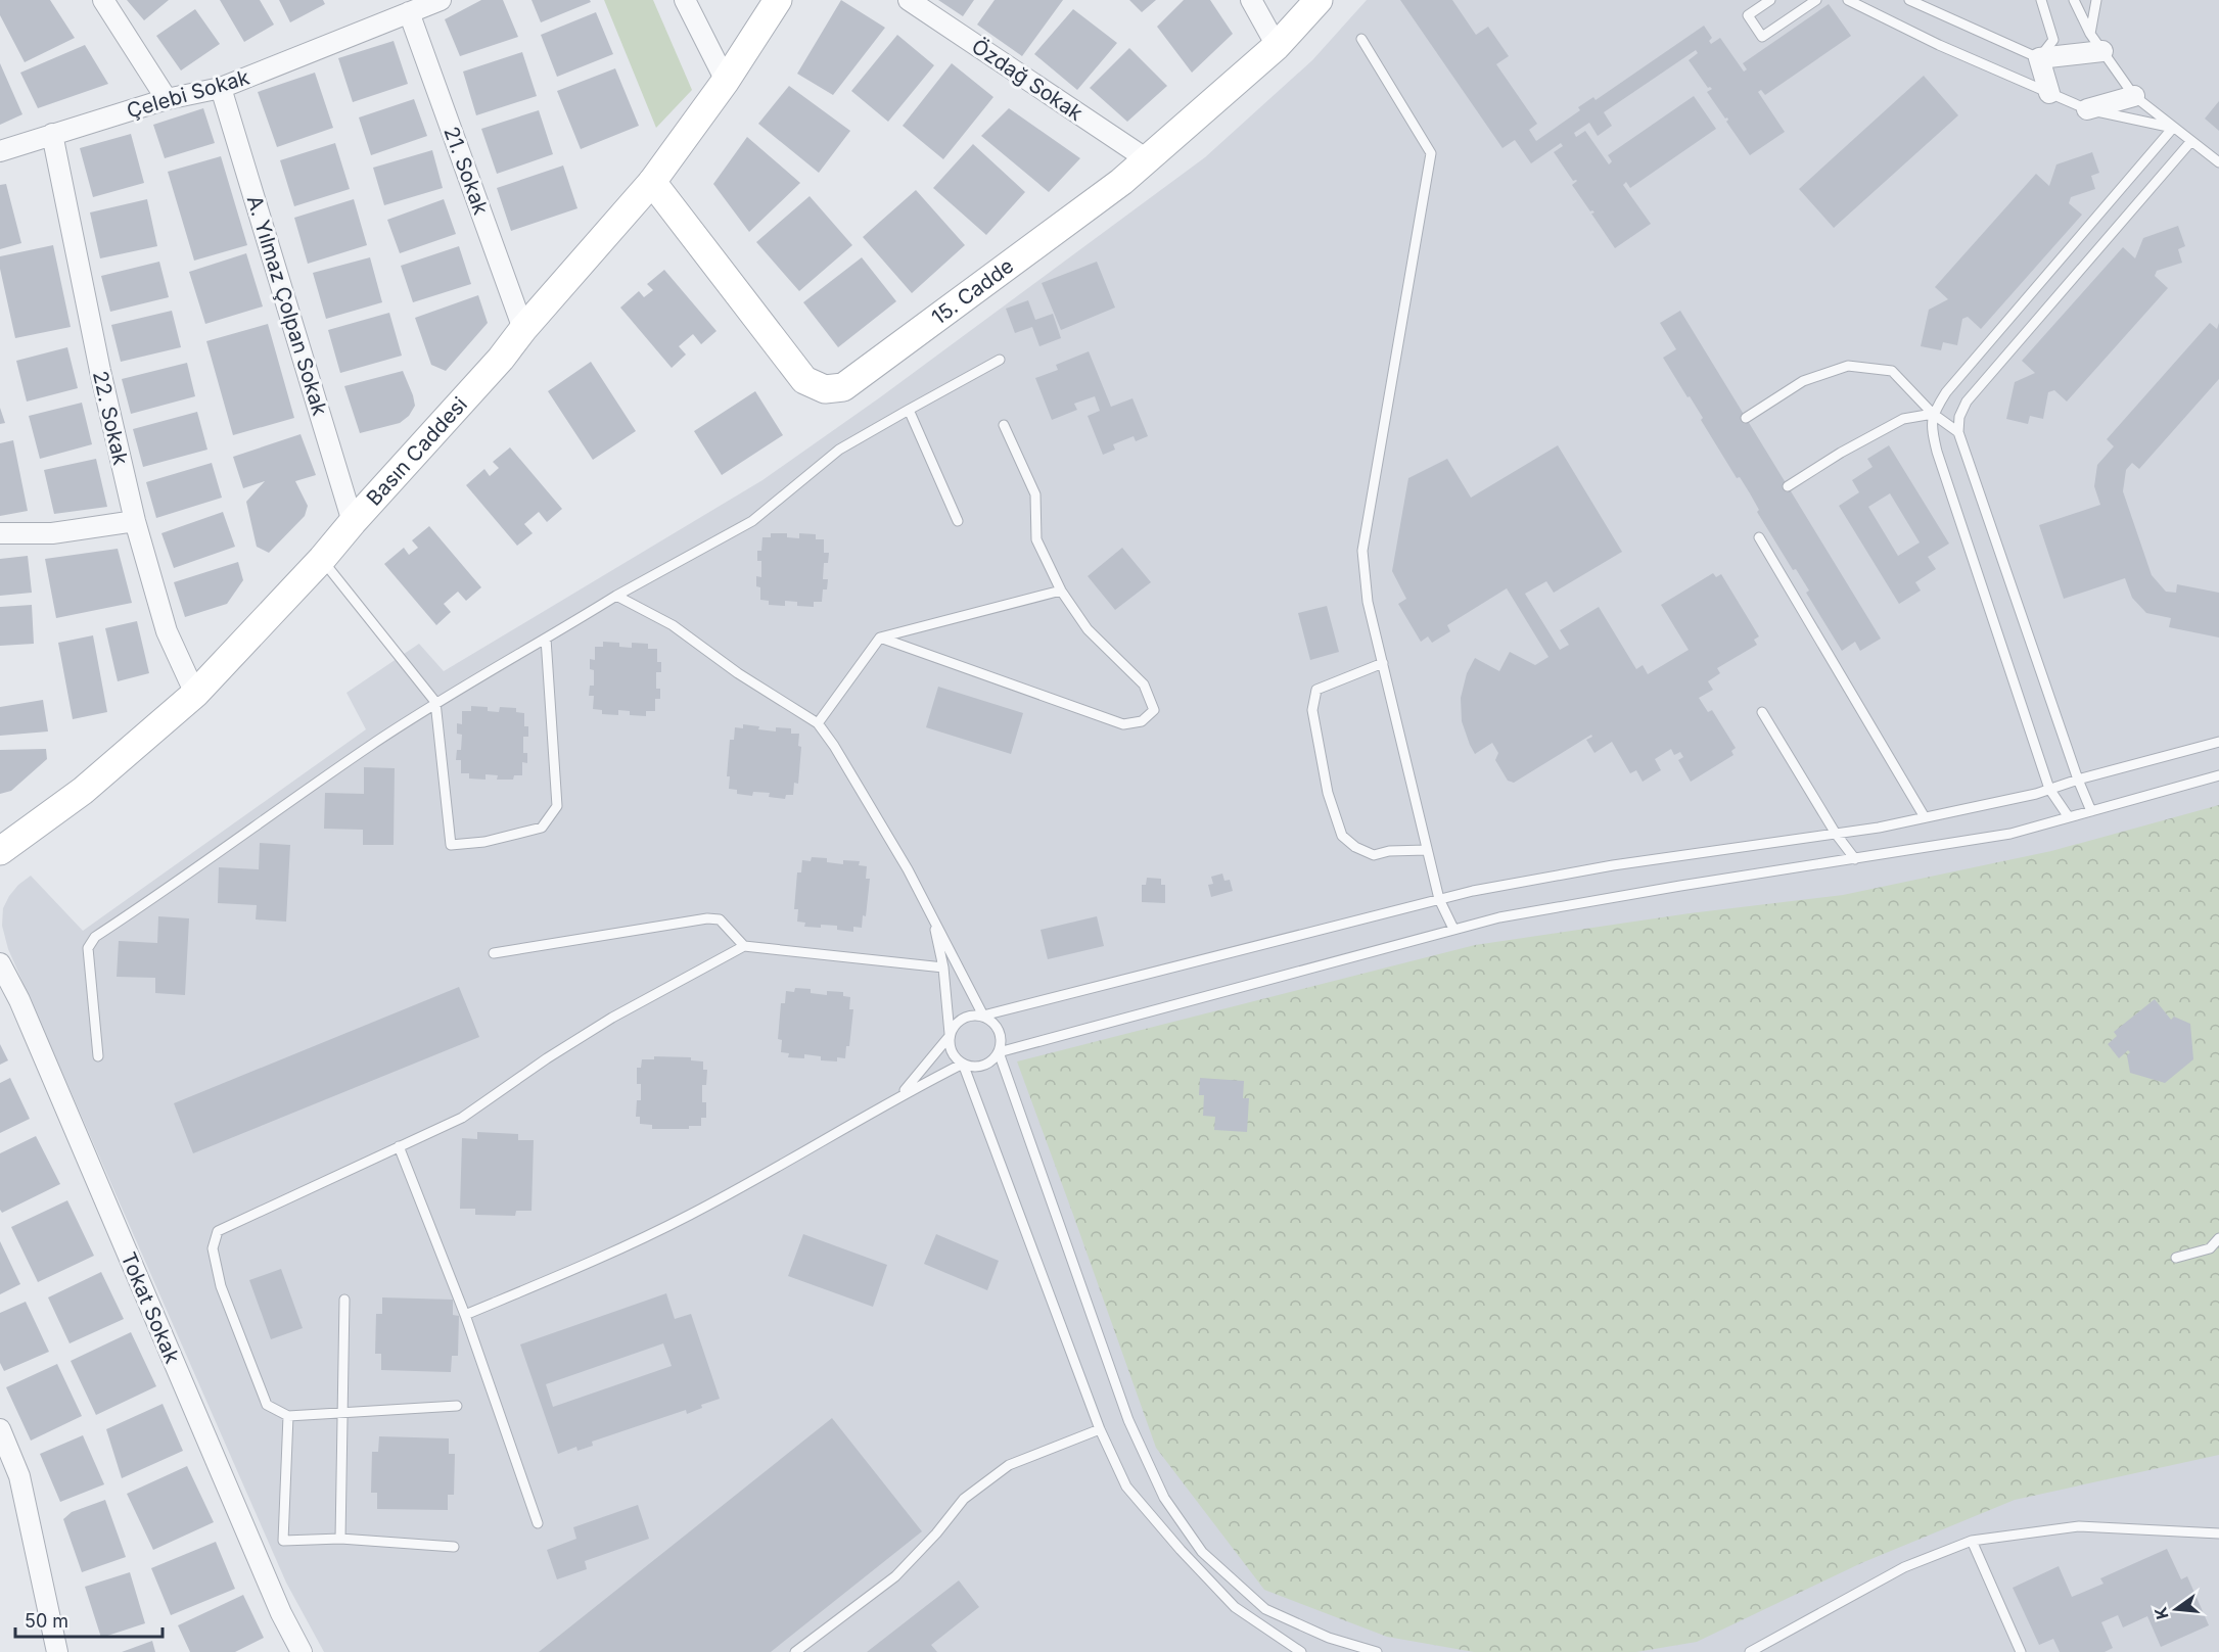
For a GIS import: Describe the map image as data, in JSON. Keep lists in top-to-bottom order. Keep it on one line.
{"streets":{"street":["Özdağ Sokak","Çelebi Sokak","21. Sokak","15. Cadde","A. Yılmaz Çolpan Sokak","22. Sokak","Basın Caddesi","Tokat Sokak"]},"crossings":[["Özdağ Sokak","15. Cadde"],["Çelebi Sokak","21. Sokak"],["Çelebi Sokak","A. Yılmaz Çolpan Sokak"],["Çelebi Sokak","22. Sokak"],["21. Sokak","Basın Caddesi"],["15. Cadde","Basın Caddesi"],["A. Yılmaz Çolpan Sokak","Basın Caddesi"],["22. Sokak","Basın Caddesi"]],"scale_bar":"50 m","north":"left"}
